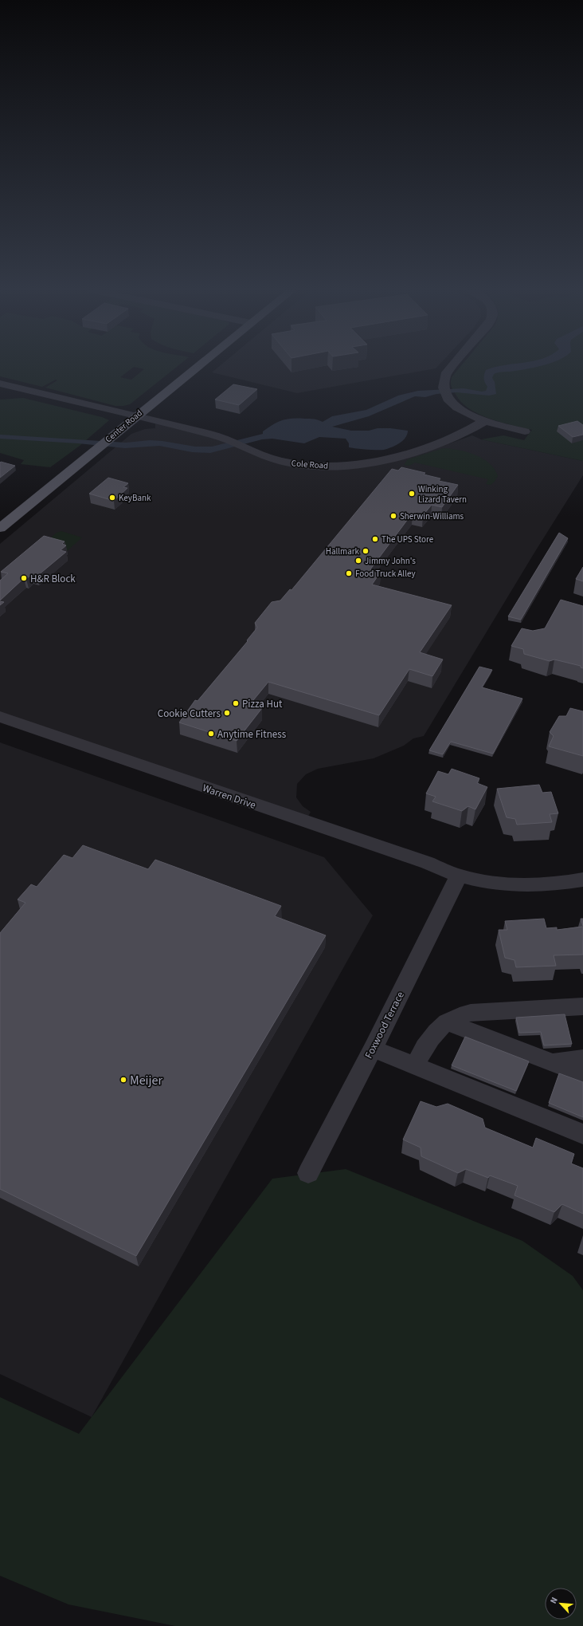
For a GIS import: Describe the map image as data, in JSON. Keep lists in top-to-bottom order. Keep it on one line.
{"streets":{"main road":["Center Road"],"street":["Cole Road","Warren Drive","Foxwood Terrace"]},"crossings":[["Center Road","Cole Road"],["Warren Drive","Foxwood Terrace"]],"places":["Winking Lizard Tavern","KeyBank","Sherwin-Williams","The UPS Store","Hallmark","Jimmy John's","Food Truck Alley","H&R Block","Pizza Hut","Cookie Cutters","Anytime Fitness","Meijer"],"north":"top left"}
